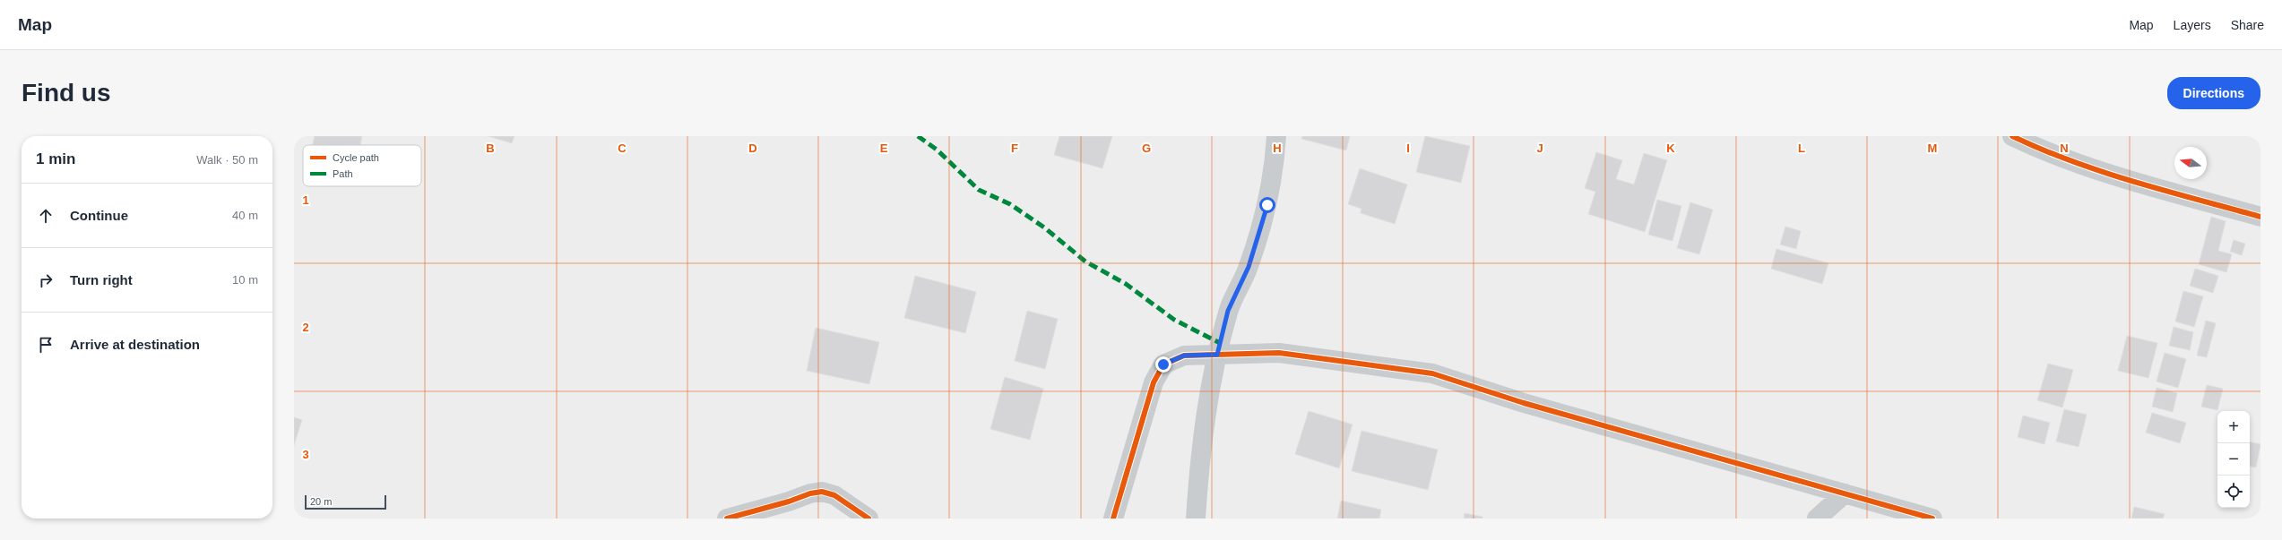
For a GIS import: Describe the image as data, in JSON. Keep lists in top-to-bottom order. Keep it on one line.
{"legend":["Cycle path","Path"],"scale_bar":"20 m","north":"left","page":{"header":"Map","nav":["Map","Layers","Share"],"buttons":"Directions","title":"Find us","heading":["1 min","Walk · 50 m"],"list":[["Continue","40 m"],["Turn right","10 m"],"Arrive at destination"],"map_buttons":["+","−"],"scale":"20 m"},"grid":{"columns":["B","C","D","E","F","G","H","I","J","K","L","M","N"],"rows":["1","2","3"]}}
